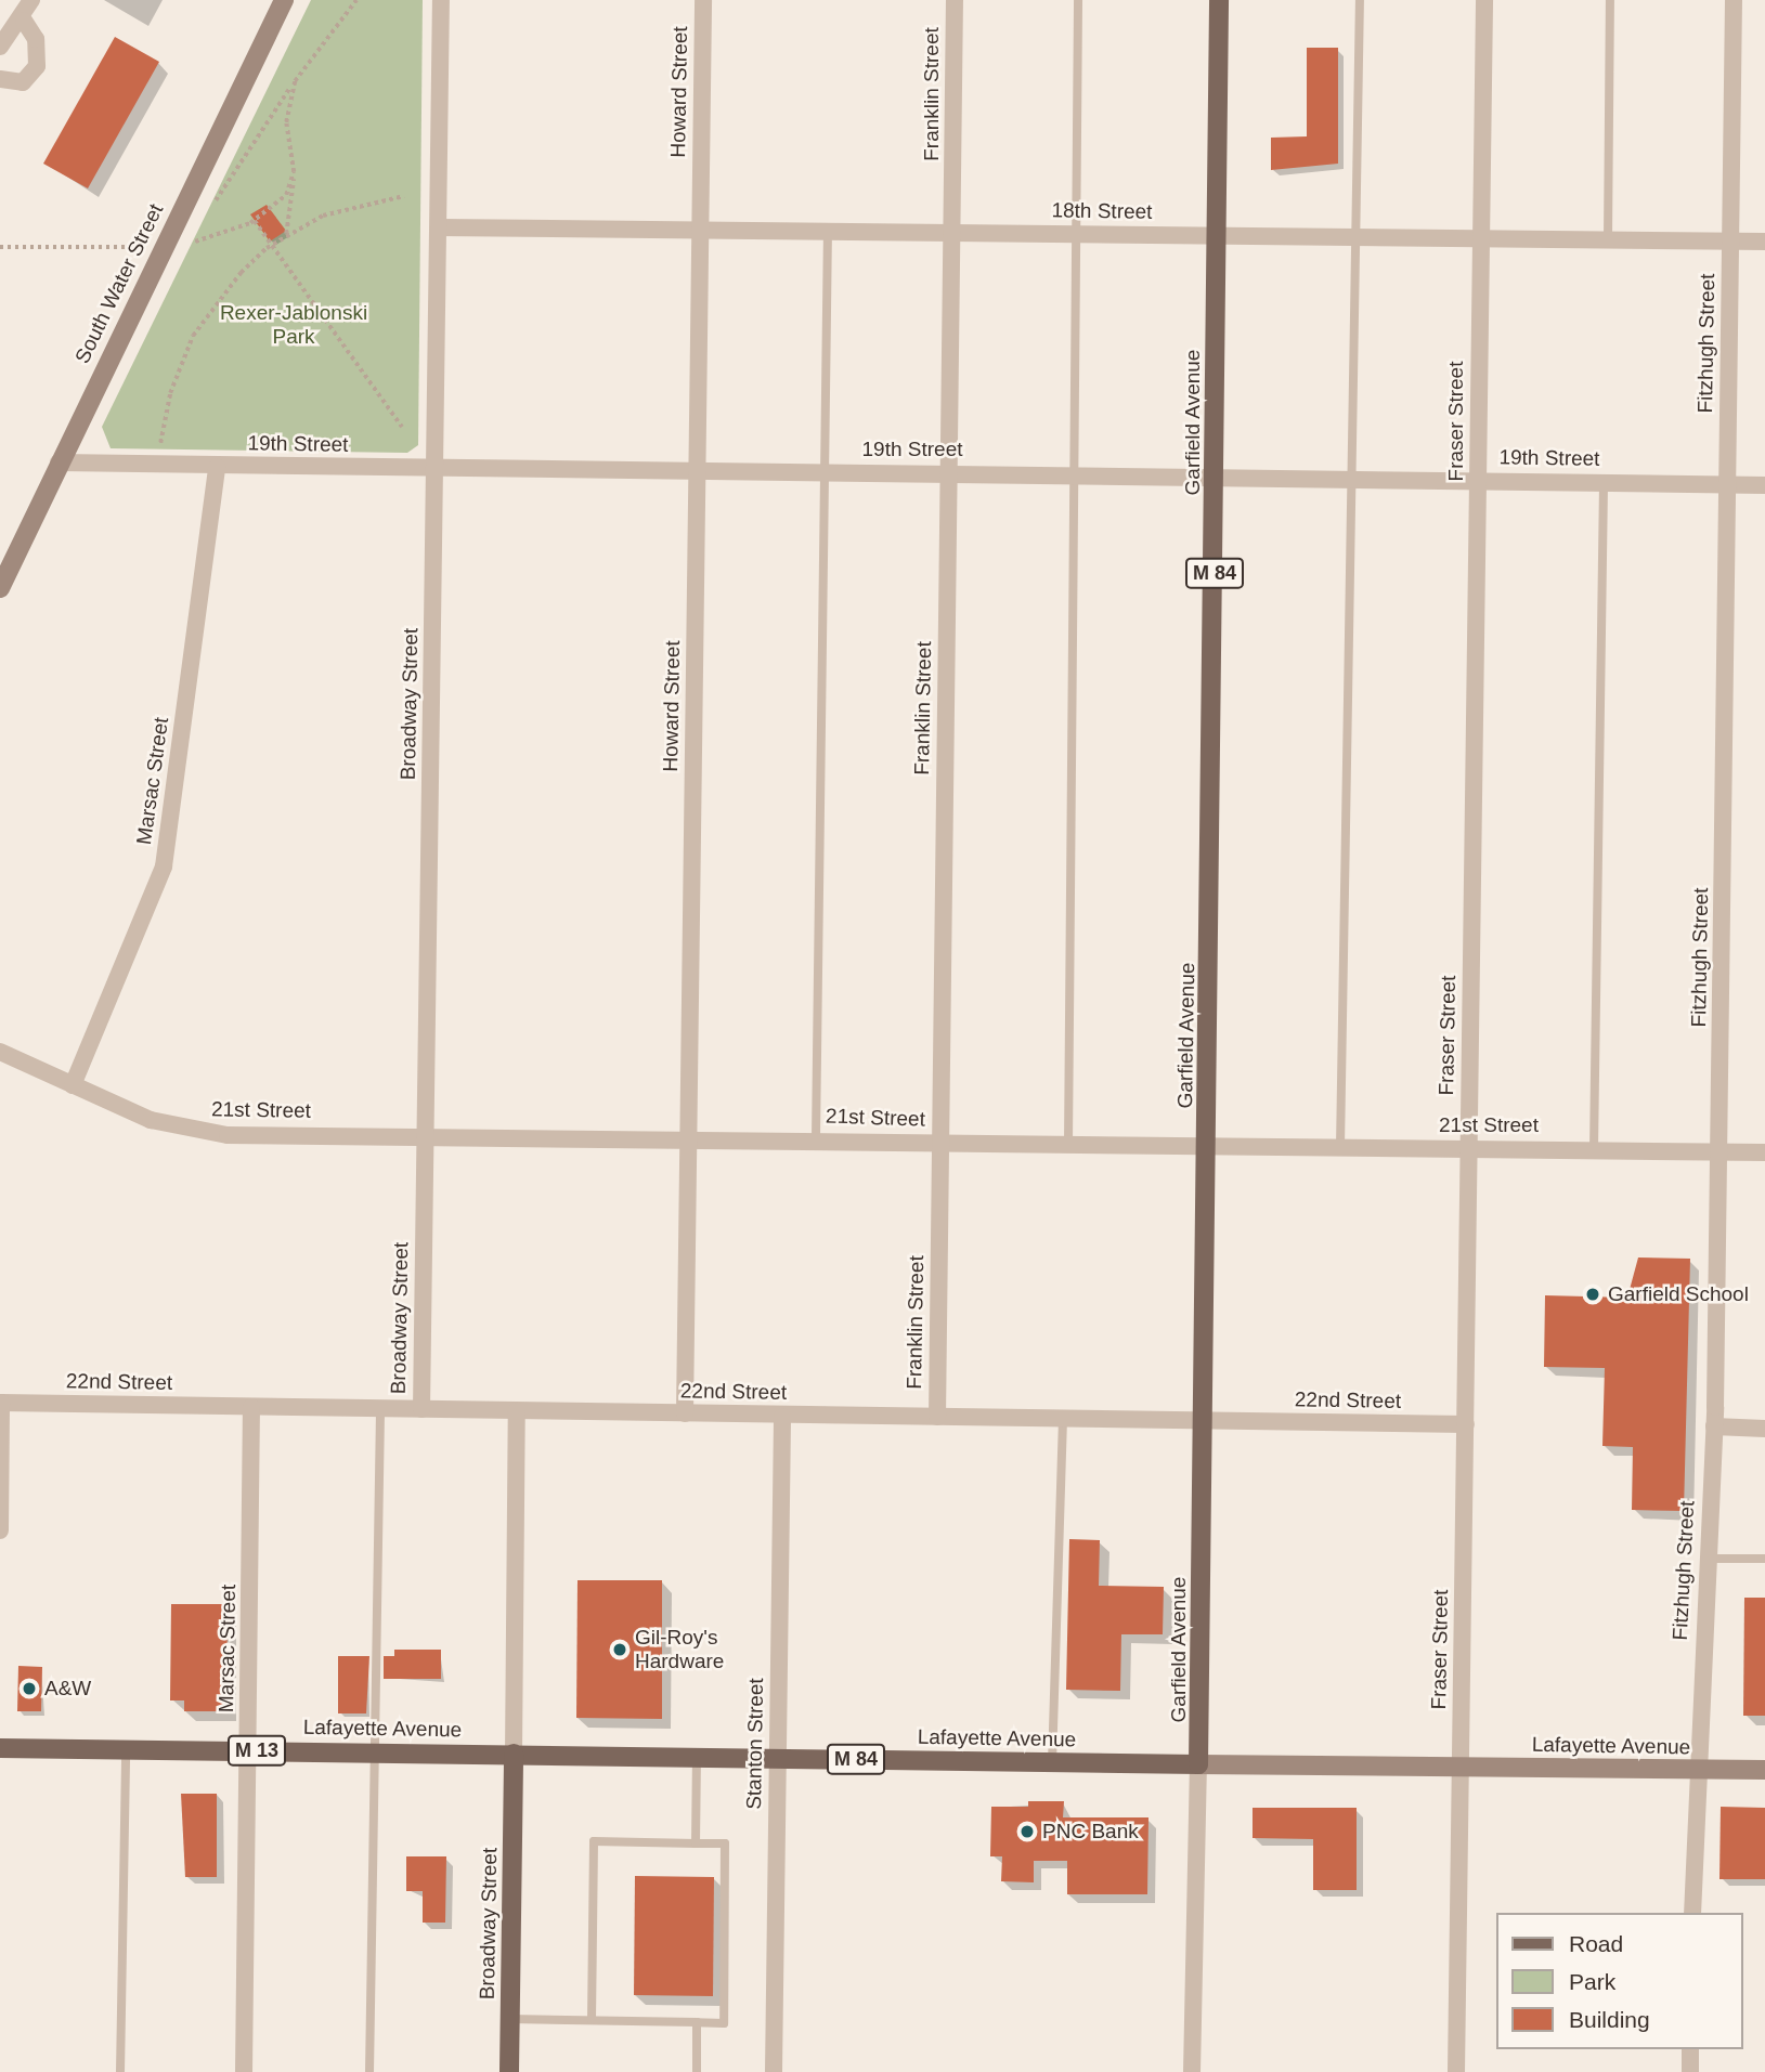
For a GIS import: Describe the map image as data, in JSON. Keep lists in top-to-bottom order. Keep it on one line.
{"streets":{"main road":["Garfield Avenue","M 84","Broadway Street","Lafayette Avenue","M 13"],"street":["Howard Street","Franklin Street","18th Street","South Water Street","Fitzhugh Street","Fraser Street","19th Street","Marsac Street","21st Street","22nd Street","Stanton Street"]},"crossings":[["Howard Street","18th Street"],["Howard Street","19th Street"],["Howard Street","21st Street"],["Howard Street","22nd Street"],["Franklin Street","18th Street"],["Franklin Street","19th Street"],["Franklin Street","21st Street"],["Franklin Street","22nd Street"],["18th Street","Fitzhugh Street"],["18th Street","Fraser Street"],["18th Street","Garfield Avenue"],["18th Street","Broadway Street"],["South Water Street","19th Street"],["Fitzhugh Street","19th Street"],["Fitzhugh Street","21st Street"],["Fitzhugh Street","Lafayette Avenue"],["Fraser Street","19th Street"],["Fraser Street","21st Street"],["Fraser Street","22nd Street"],["Fraser Street","Lafayette Avenue"],["Garfield Avenue","19th Street"],["Garfield Avenue","21st Street"],["Garfield Avenue","22nd Street"],["Garfield Avenue","Lafayette Avenue"],["19th Street","Broadway Street"],["19th Street","Marsac Street"],["Broadway Street","21st Street"],["Broadway Street","22nd Street"],["Broadway Street","Lafayette Avenue"],["Marsac Street","21st Street"],["Marsac Street","22nd Street"],["Marsac Street","Lafayette Avenue"],["22nd Street","Stanton Street"],["Lafayette Avenue","Stanton Street"]],"parks":["Rexer-Jablonski Park"],"places":["Garfield School","Gil-Roy's Hardware","A&W","PNC Bank"],"legend":["Road","Park","Building"]}
